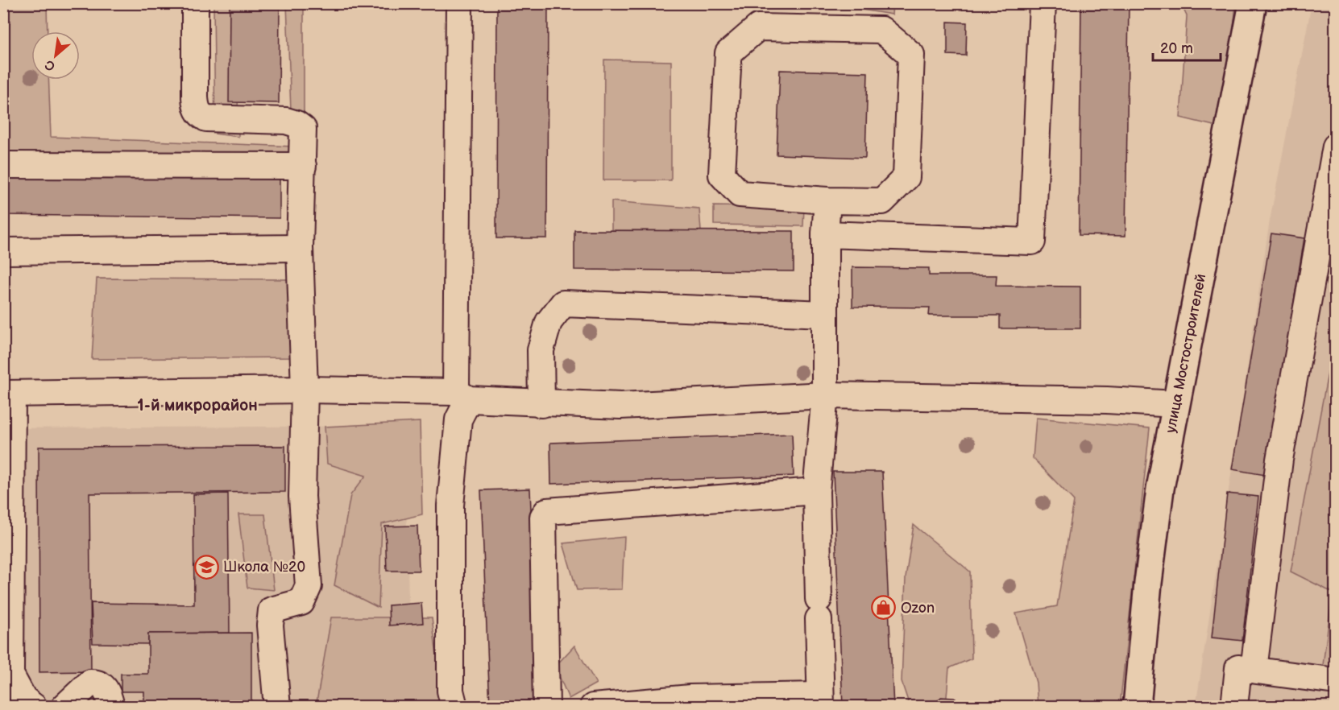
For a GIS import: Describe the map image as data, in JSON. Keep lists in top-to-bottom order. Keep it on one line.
{"streets":{"main road":["улица Мостостроителей"]},"districts":["1-й микрорайон"],"places":{"school or university":["Школа №20"],"shop":["Ozon"]},"scale_bar":"20 m","north":"bottom left"}
